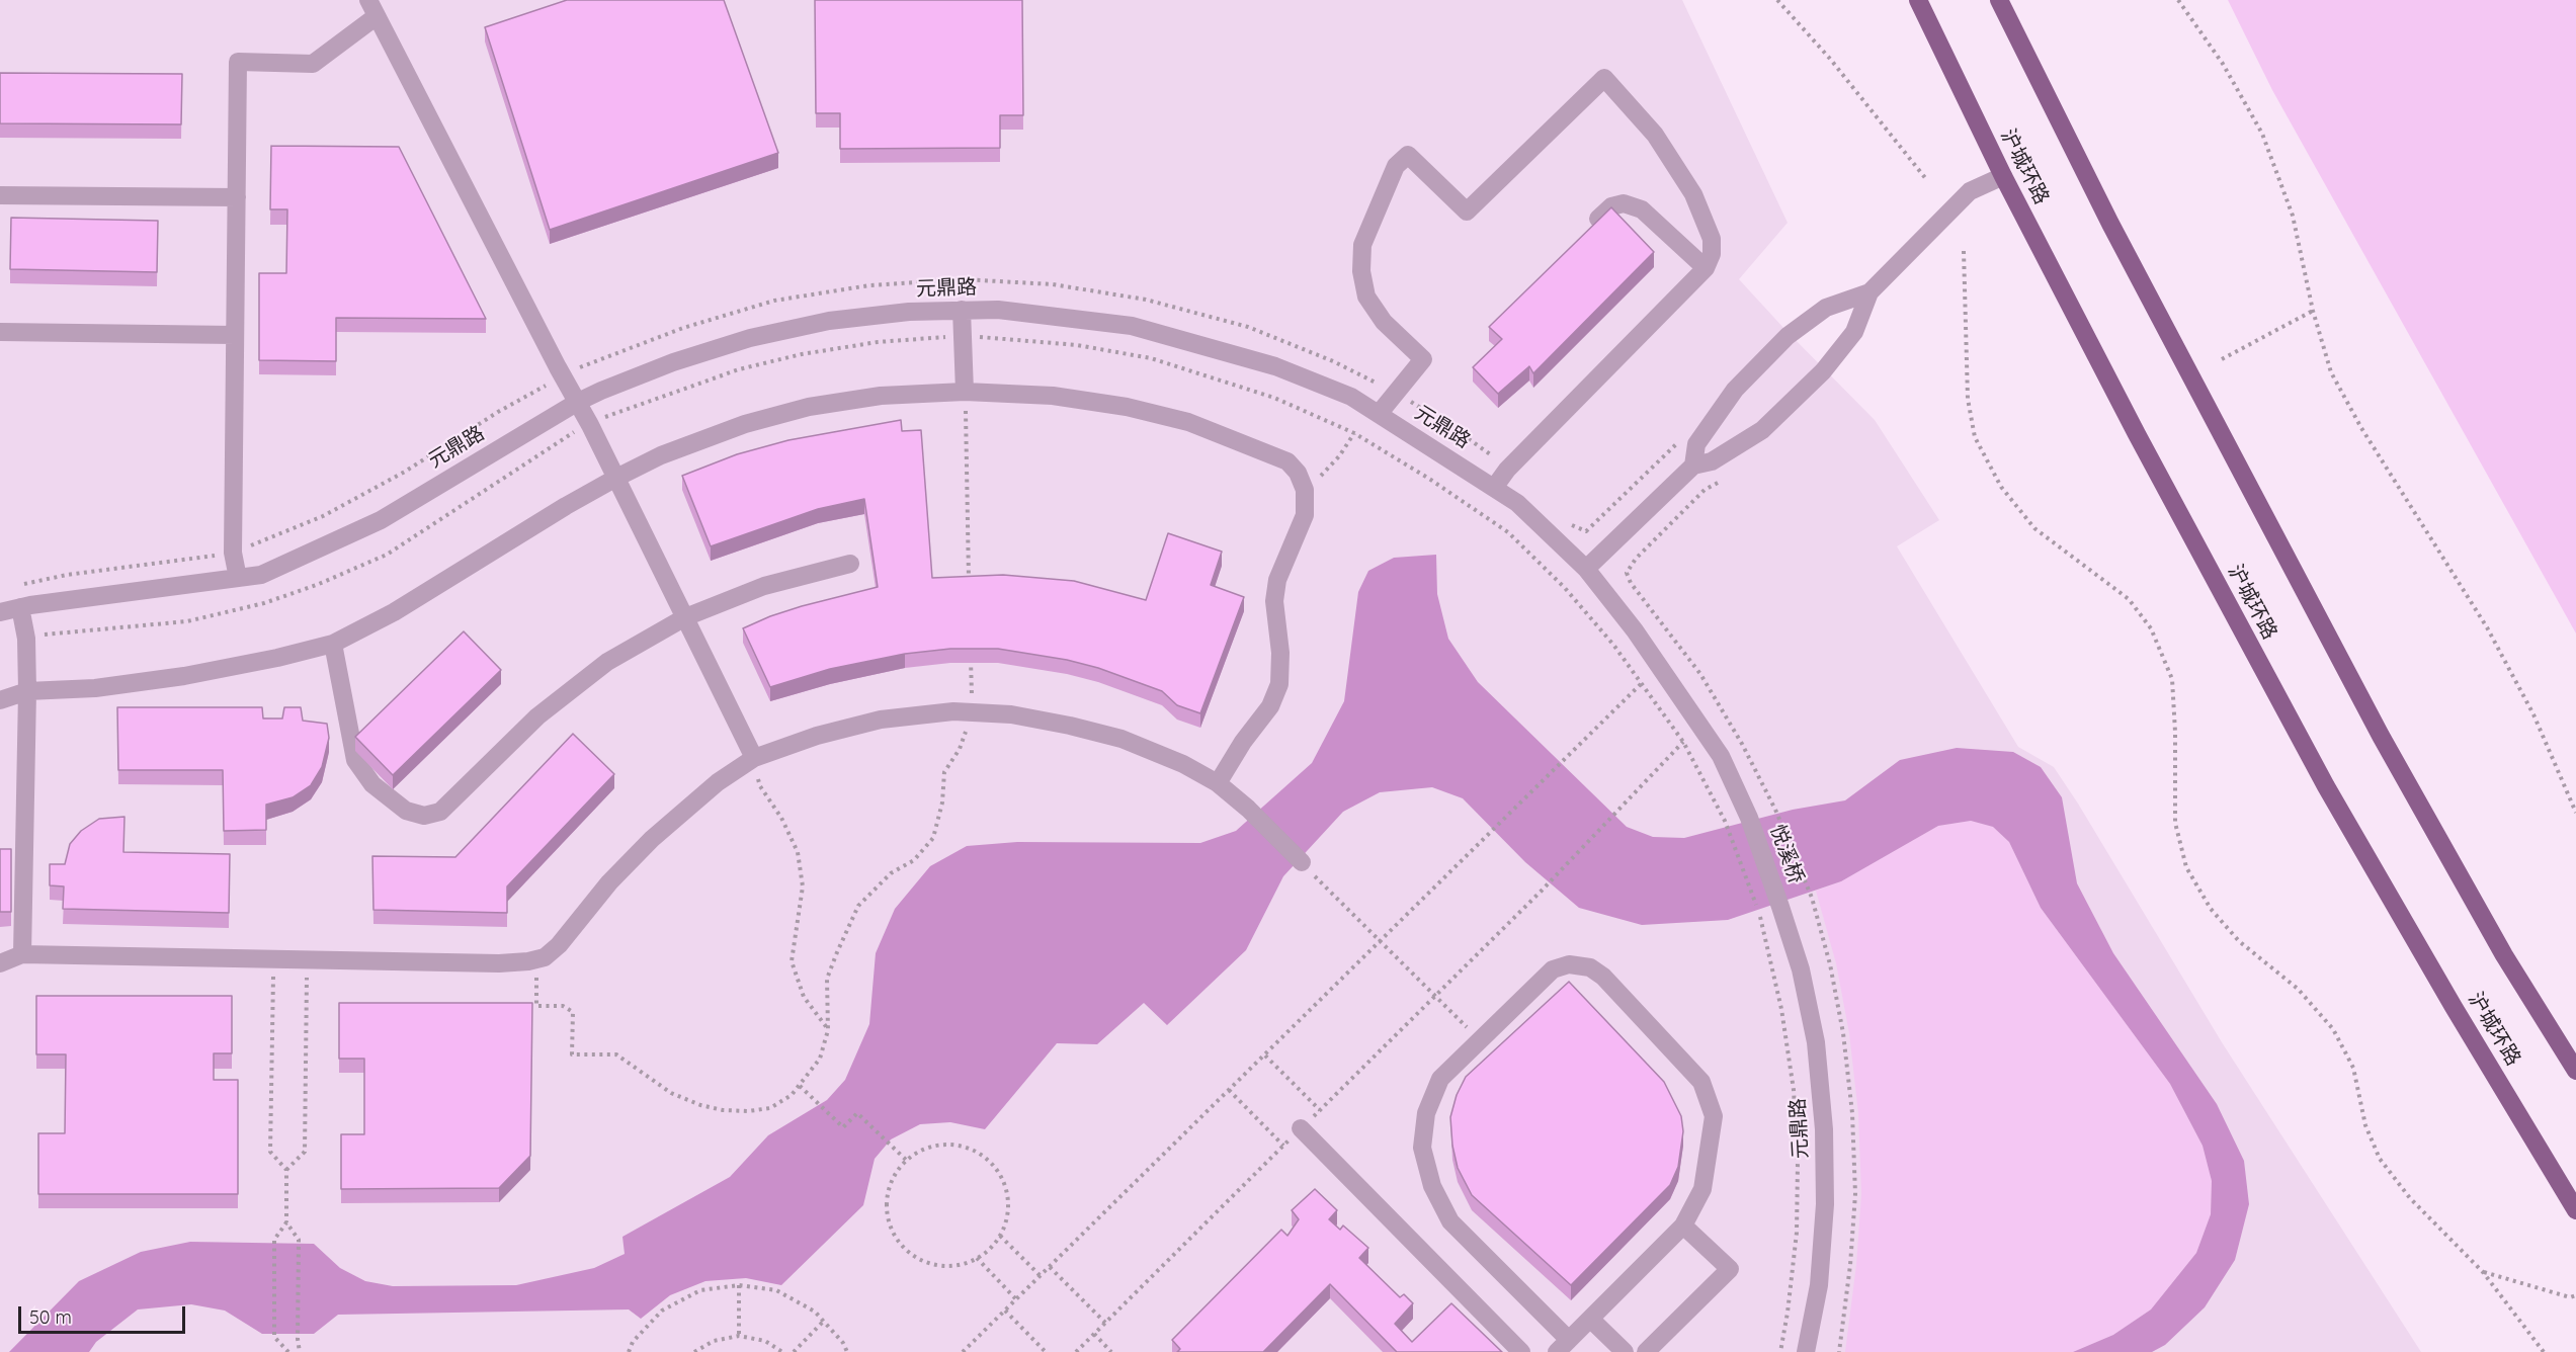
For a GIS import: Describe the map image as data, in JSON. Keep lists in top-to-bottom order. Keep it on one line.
{"streets":{"main road":["沪城环路"],"street":["元鼎路","悦溪桥"]},"crossings":[["元鼎路","悦溪桥"]],"scale_bar":"50 m"}
